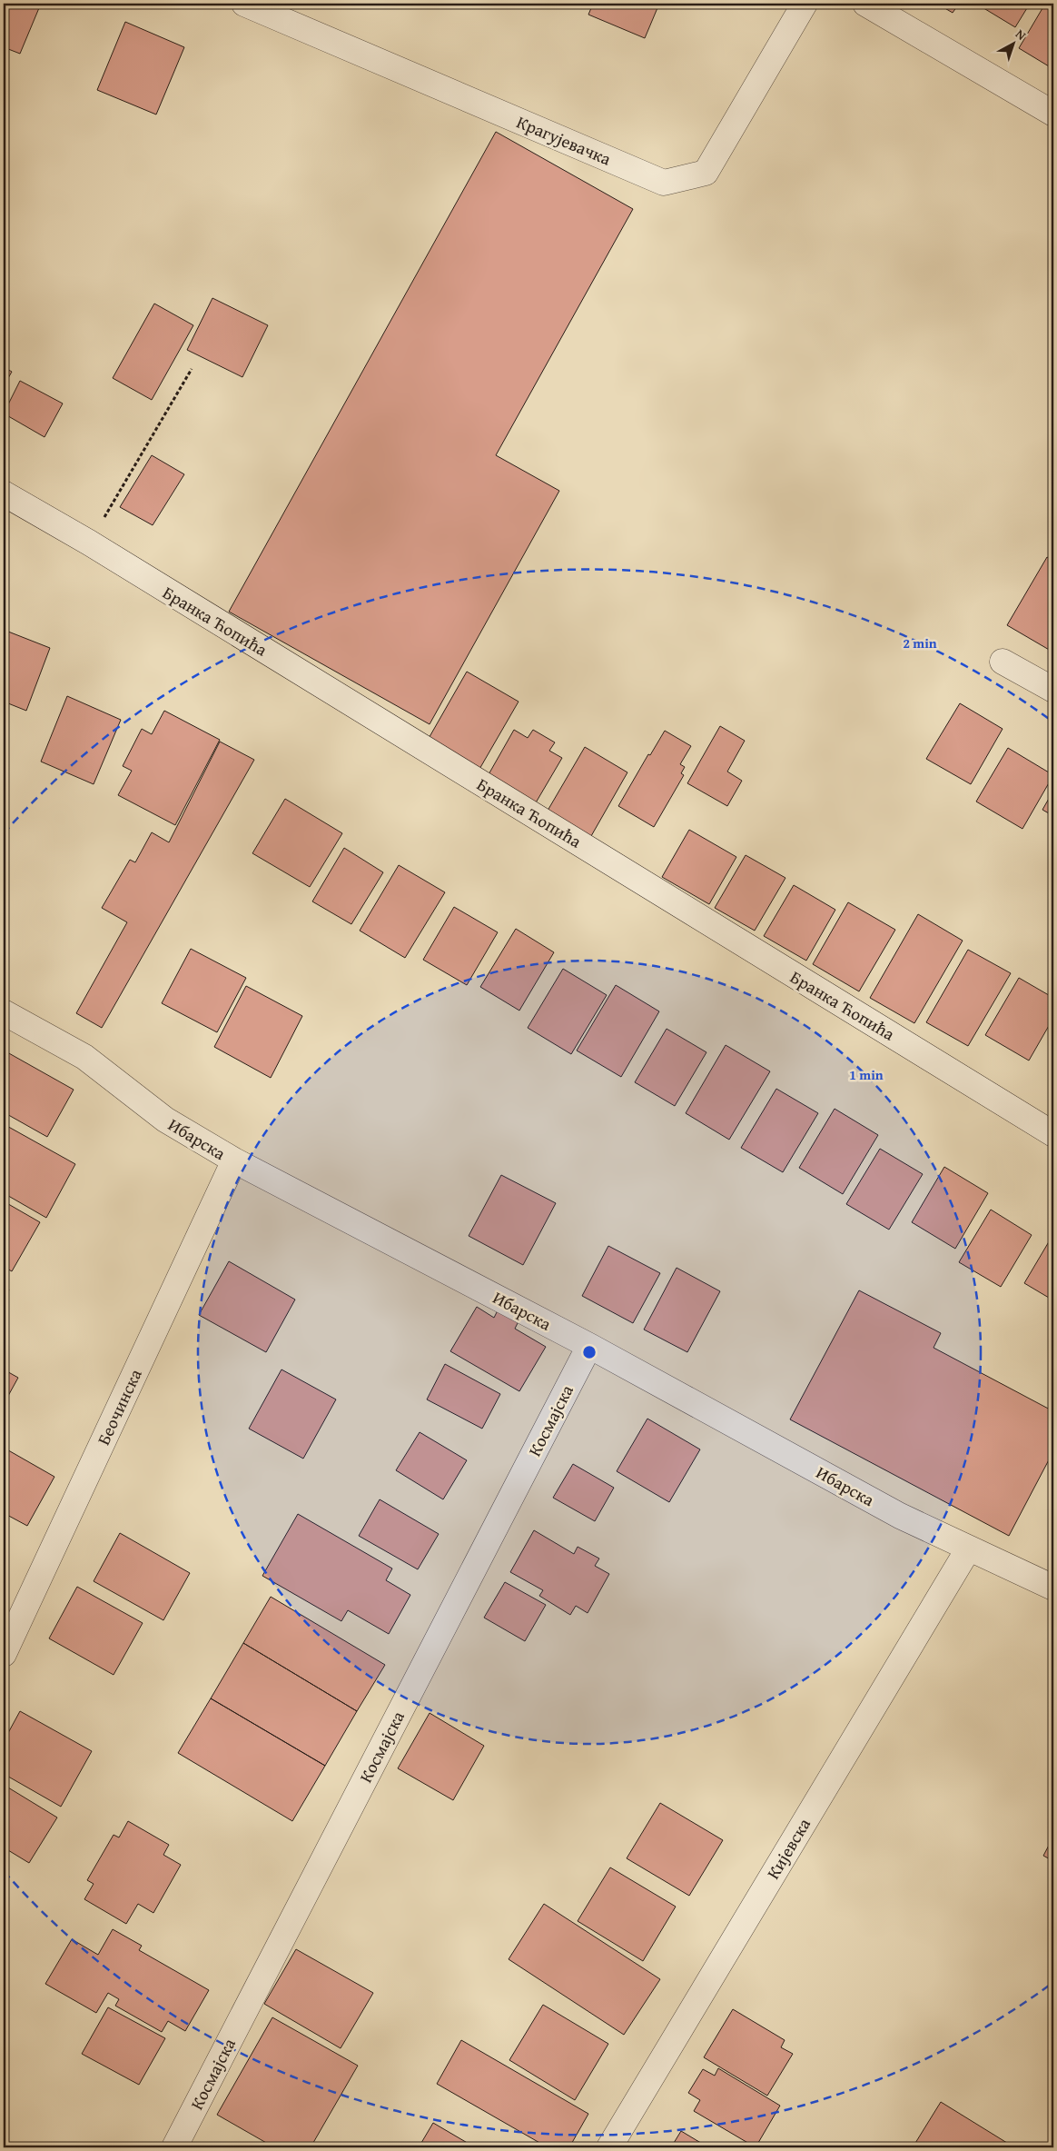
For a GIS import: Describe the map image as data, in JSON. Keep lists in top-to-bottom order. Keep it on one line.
{"streets":{"street":["Крагујевачка","Бранка Ћопића","Ибарска","Беочинска","Космајска","Кијевска"]},"crossings":[["Ибарска","Беочинска"],["Ибарска","Космајска"],["Ибарска","Кијевска"]],"north":"top right","rings":["2 min","1 min"]}
